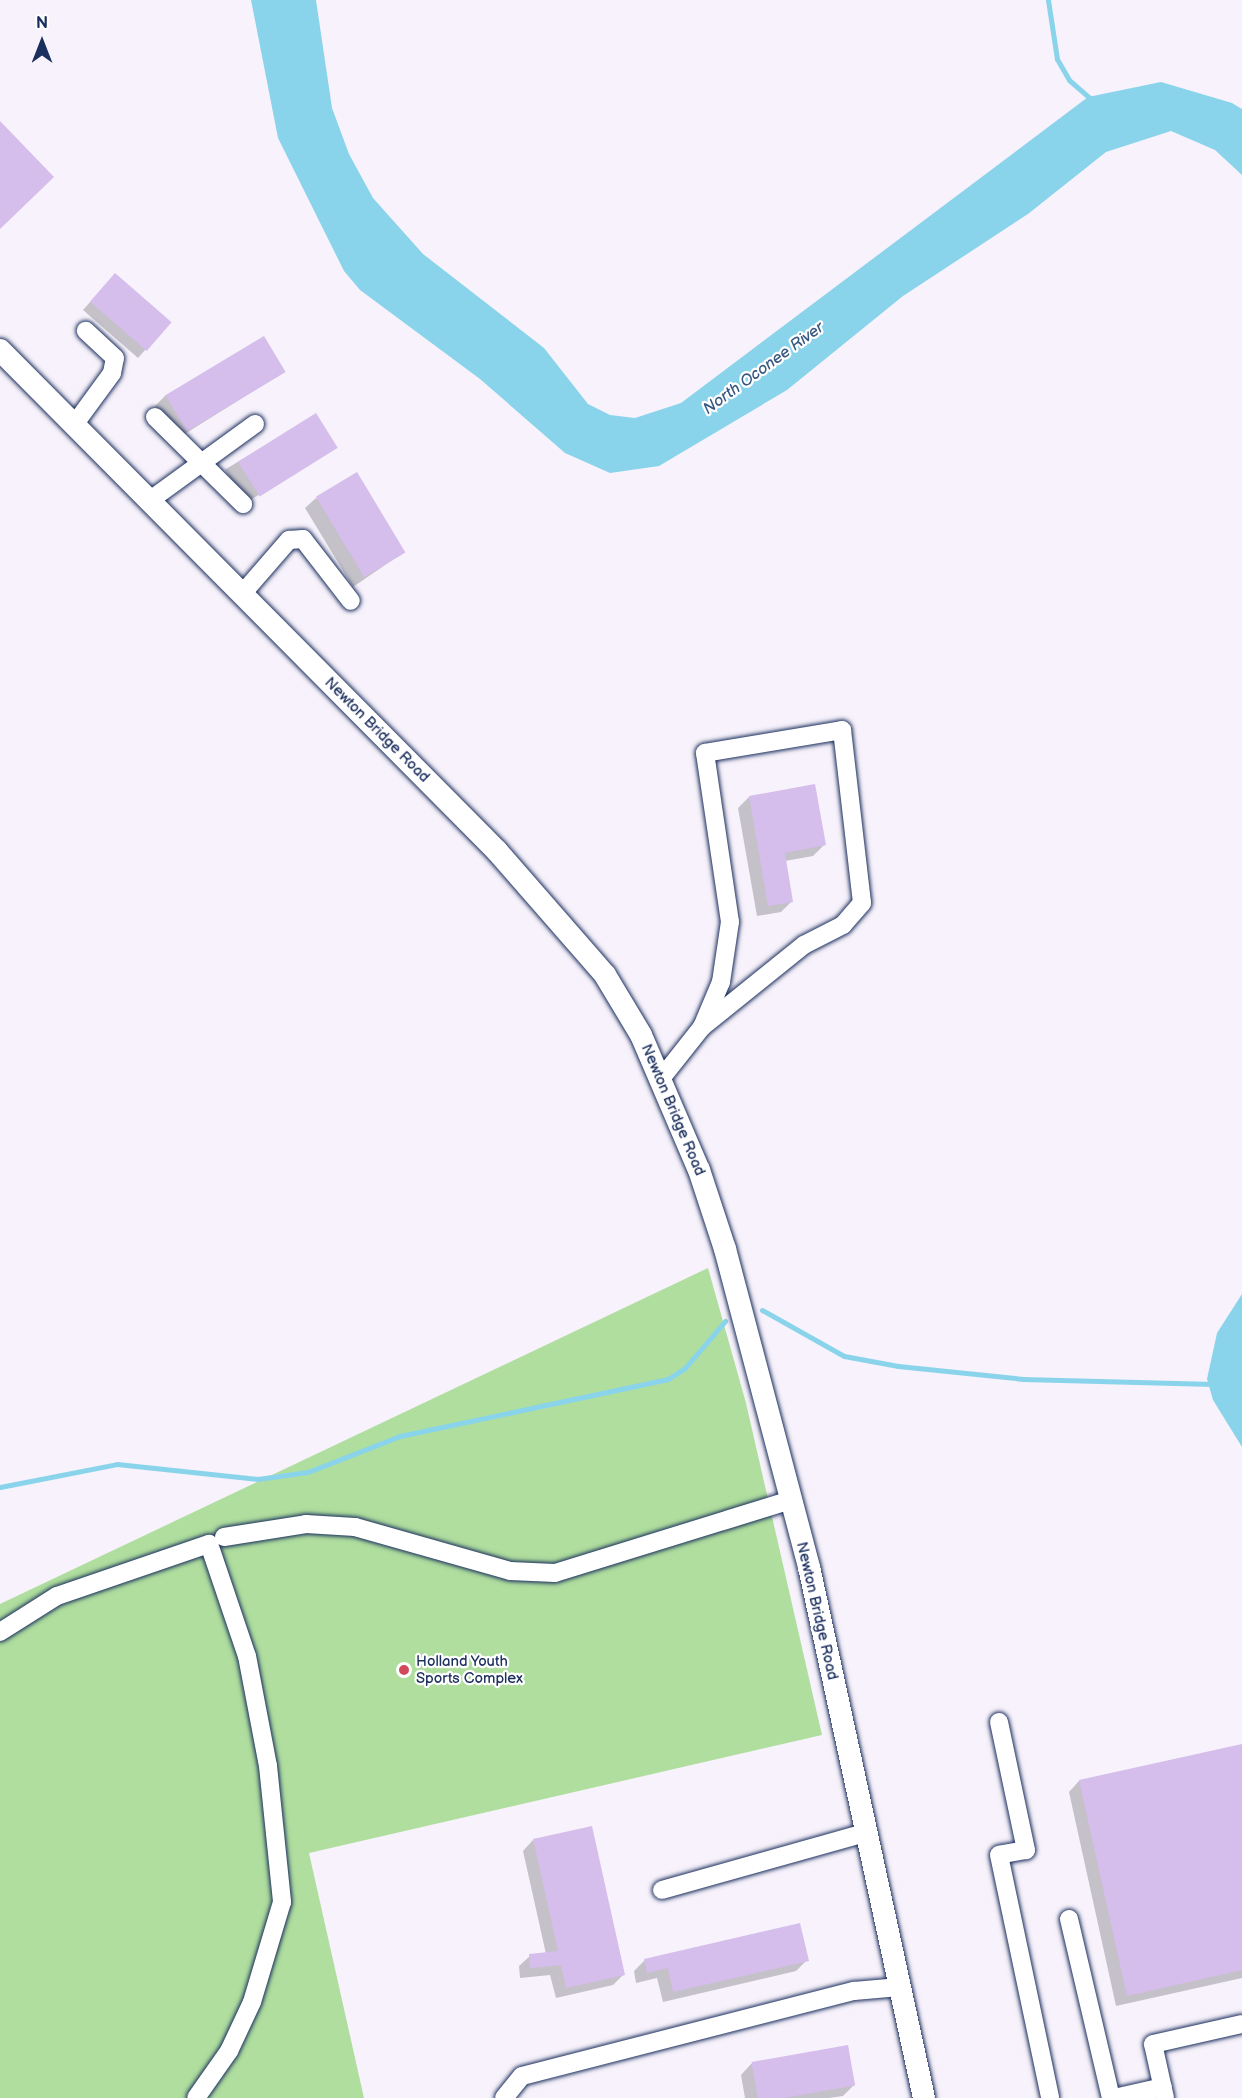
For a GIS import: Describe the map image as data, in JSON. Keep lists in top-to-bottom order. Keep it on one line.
{"streets":{"main road":["Newton Bridge Road"]},"water":["North Oconee River"],"places":["Holland Youth Sports Complex"],"north":"top"}
